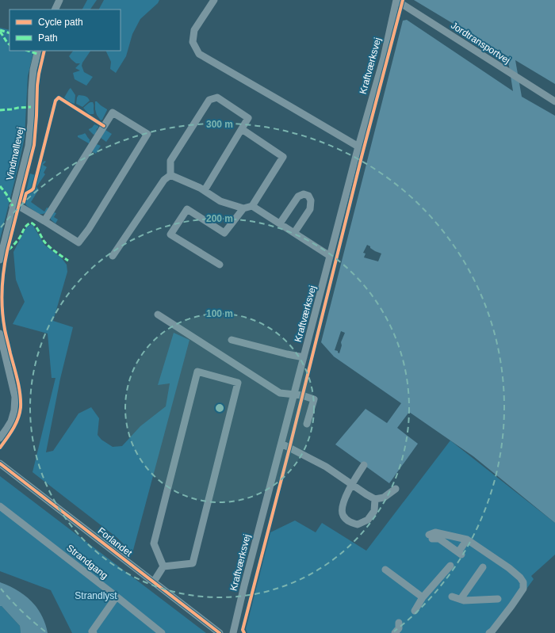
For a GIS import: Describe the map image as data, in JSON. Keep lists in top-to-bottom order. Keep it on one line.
{"streets":{"street":["Jordtransportvej","Kraftværksvej","Vindmøllevej","Forlandet","Strandgang"]},"crossings":[["Jordtransportvej","Kraftværksvej"]],"parks":["Strandlyst"],"legend":["Cycle path","Path"],"rings":["300 m","200 m","100 m"]}
